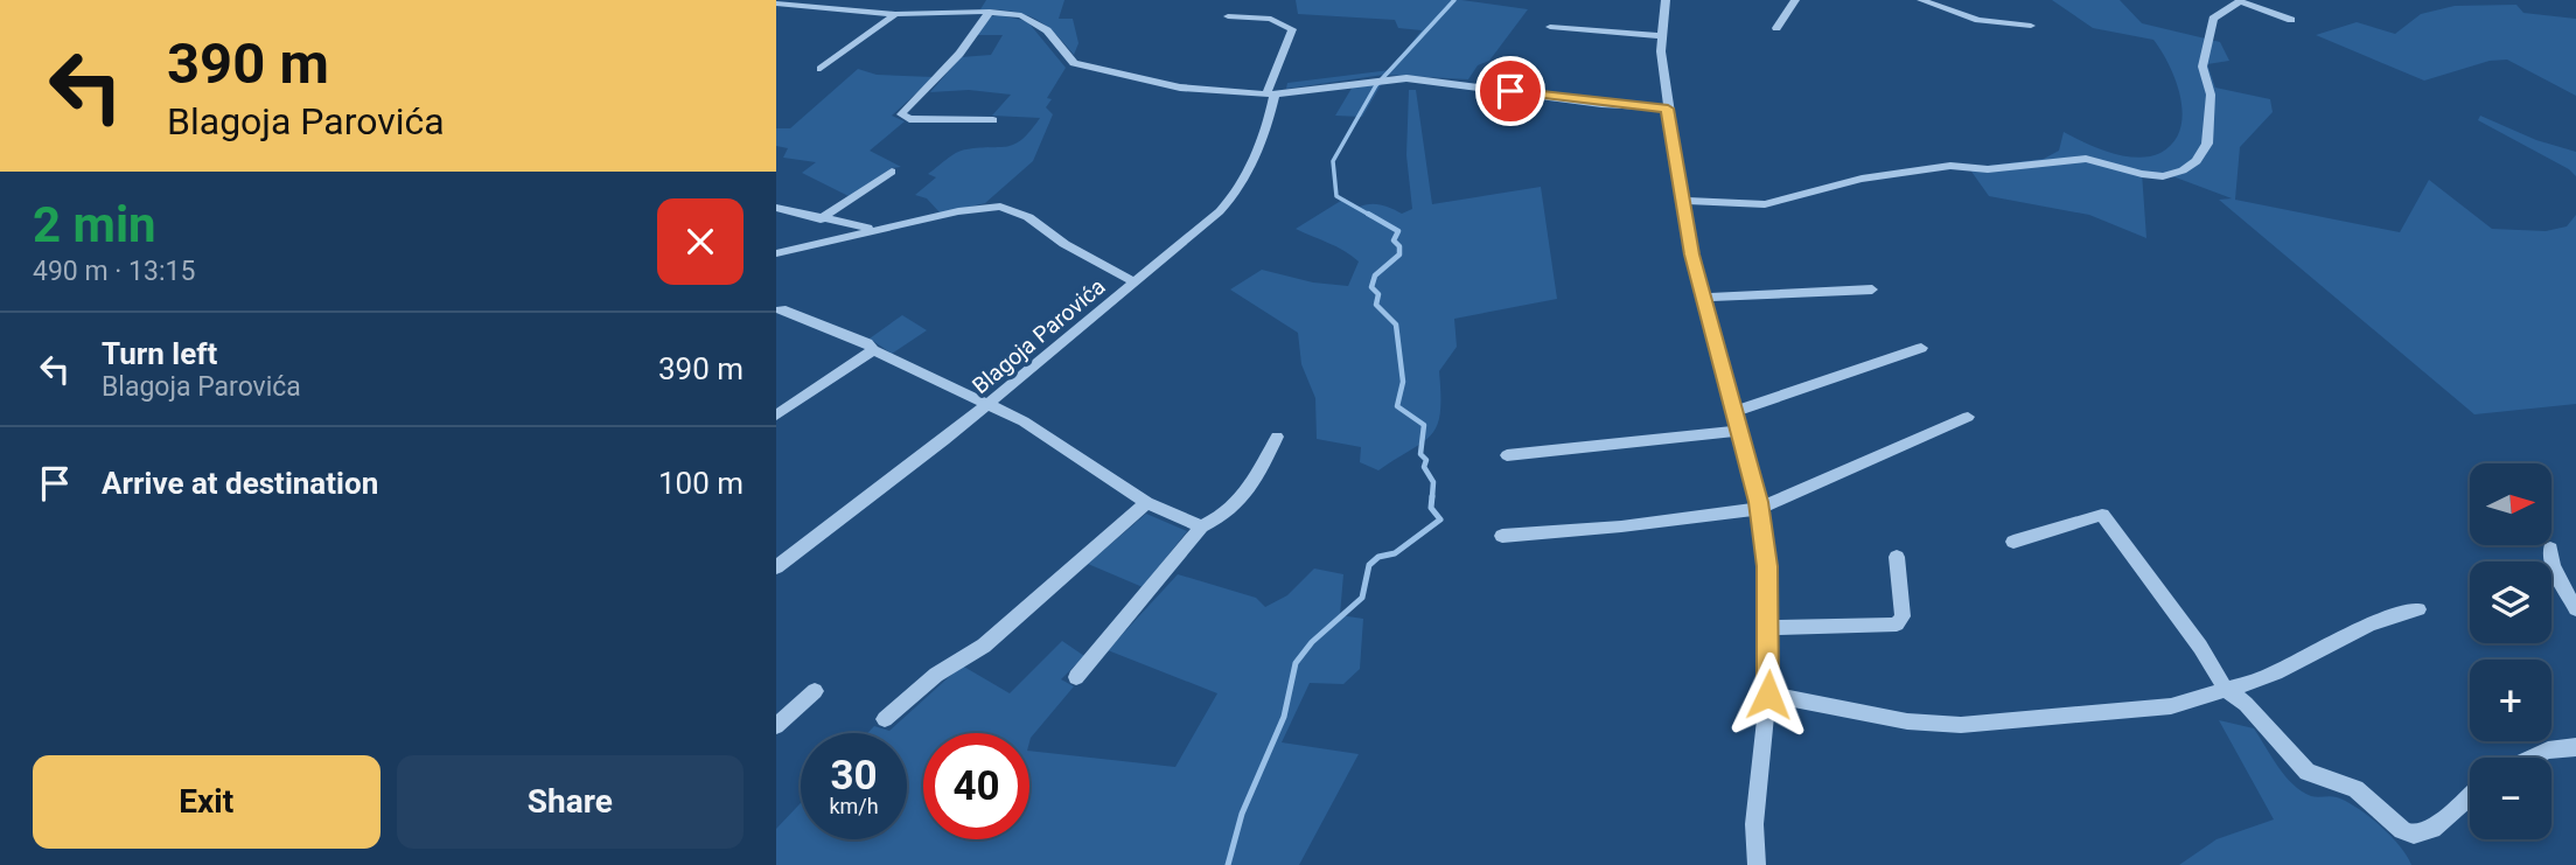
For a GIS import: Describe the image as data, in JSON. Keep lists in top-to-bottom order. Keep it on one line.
{"streets":{"street":["Blagoja Parovića"]},"north":"right","page":{"turn":["390 m","Blagoja Parovića"],"heading":["2 min","490 m · 13:15"],"list":[{"name":"Turn left","note":"Blagoja Parovića","value":"390 m"},{"name":"Arrive at destination","value":"100 m"}],"map_buttons":["+","−"],"speed":"30 km/h","limit":"40","buttons":["Exit","Share"]}}
